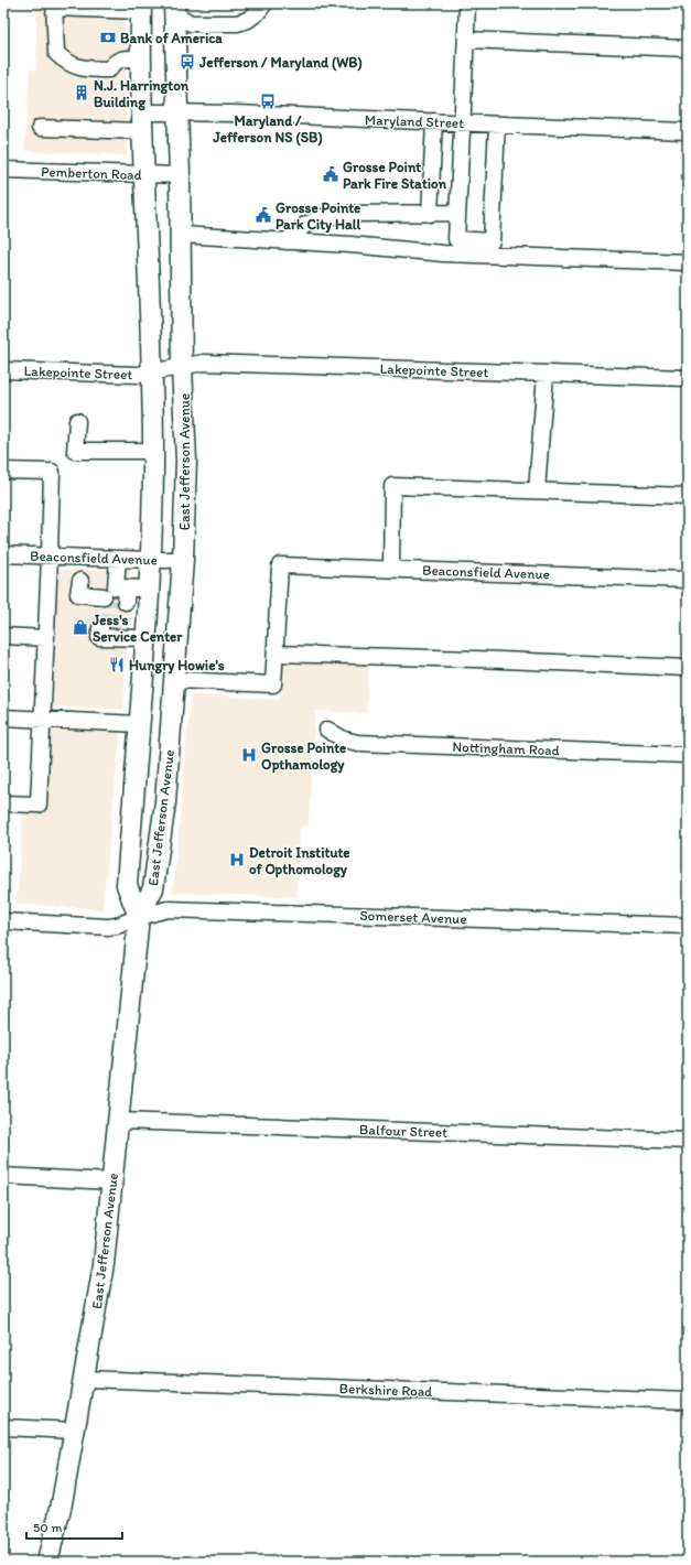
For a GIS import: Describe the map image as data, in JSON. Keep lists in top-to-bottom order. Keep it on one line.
{"streets":{"main road":["East Jefferson Avenue"],"street":["Maryland Street","Pemberton Road","Lakepointe Street","Beaconsfield Avenue","Nottingham Road","Somerset Avenue","Balfour Street","Berkshire Road"]},"crossings":[["Maryland Street","East Jefferson Avenue"],["Pemberton Road","East Jefferson Avenue"],["Lakepointe Street","East Jefferson Avenue"],["East Jefferson Avenue","Beaconsfield Avenue"],["East Jefferson Avenue","Somerset Avenue"],["East Jefferson Avenue","Balfour Street"],["East Jefferson Avenue","Berkshire Road"]],"places":{"bank":["Bank of America"],"bus stop":["Jefferson / Maryland (WB)","Maryland / Jefferson NS (SB)"],"building":["N.J. Harrington Building"],"public building":["Grosse Point Park Fire Station","Grosse Pointe Park City Hall"],"shop":["Jess's Service Center"],"restaurant":["Hungry Howie's"],"hospital":["Grosse Pointe Opthamology","Detroit Institute of Opthomology"]},"scale_bar":"50 m"}
